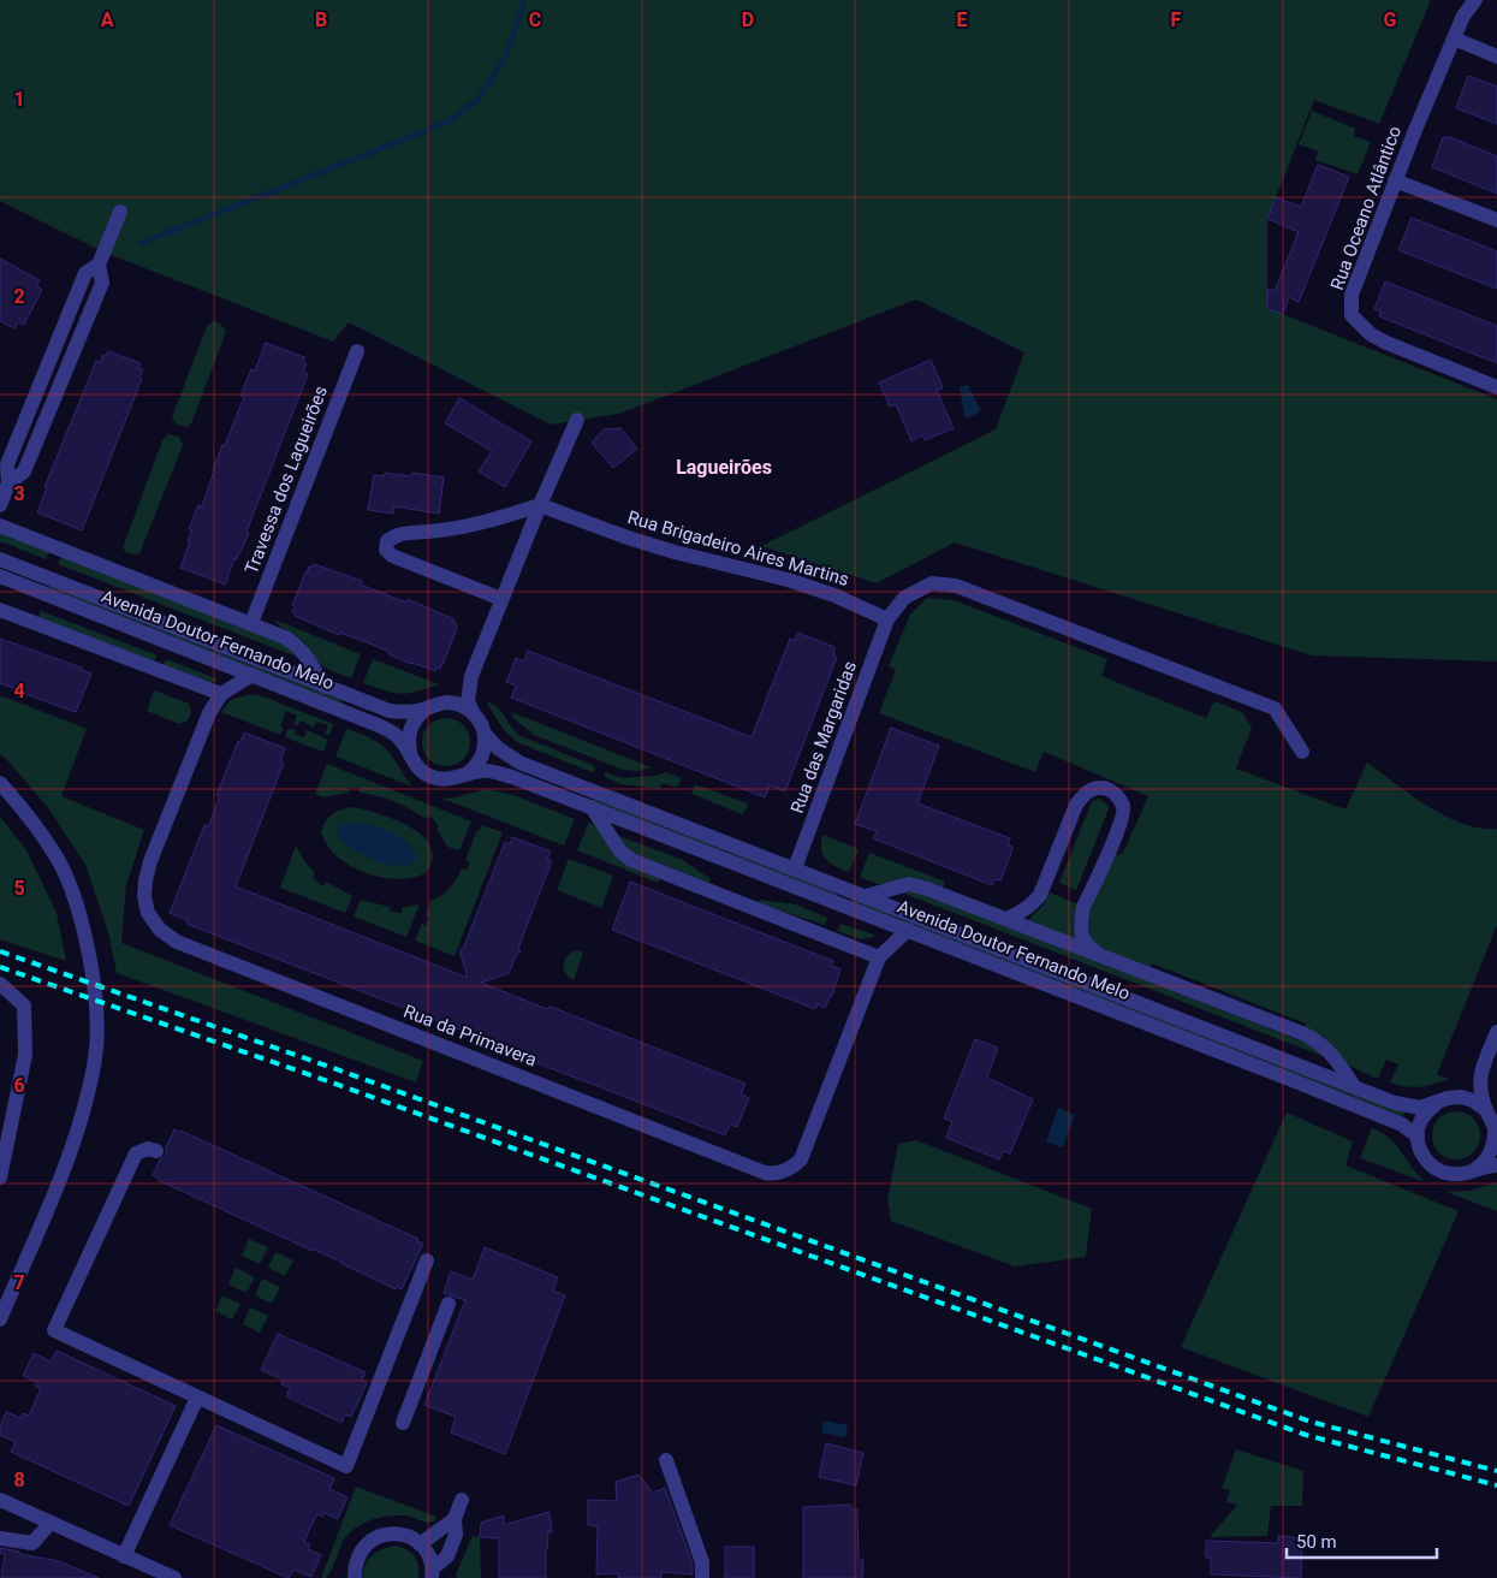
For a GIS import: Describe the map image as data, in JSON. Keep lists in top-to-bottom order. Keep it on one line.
{"streets":{"street":["Rua Oceano Atlântico","Travessa dos Lagueirões","Rua Brigadeiro Aires Martins","Avenida Doutor Fernando Melo","Rua das Margaridas","Rua da Primavera"]},"crossings":[["Travessa dos Lagueirões","Avenida Doutor Fernando Melo"],["Rua Brigadeiro Aires Martins","Rua das Margaridas"],["Avenida Doutor Fernando Melo","Rua das Margaridas"],["Avenida Doutor Fernando Melo","Rua da Primavera"]],"districts":["Lagueirões"],"scale_bar":"50 m","grid":{"columns":["A","B","C","D","E","F","G"],"rows":["1","2","3","4","5","6","7","8"]}}
